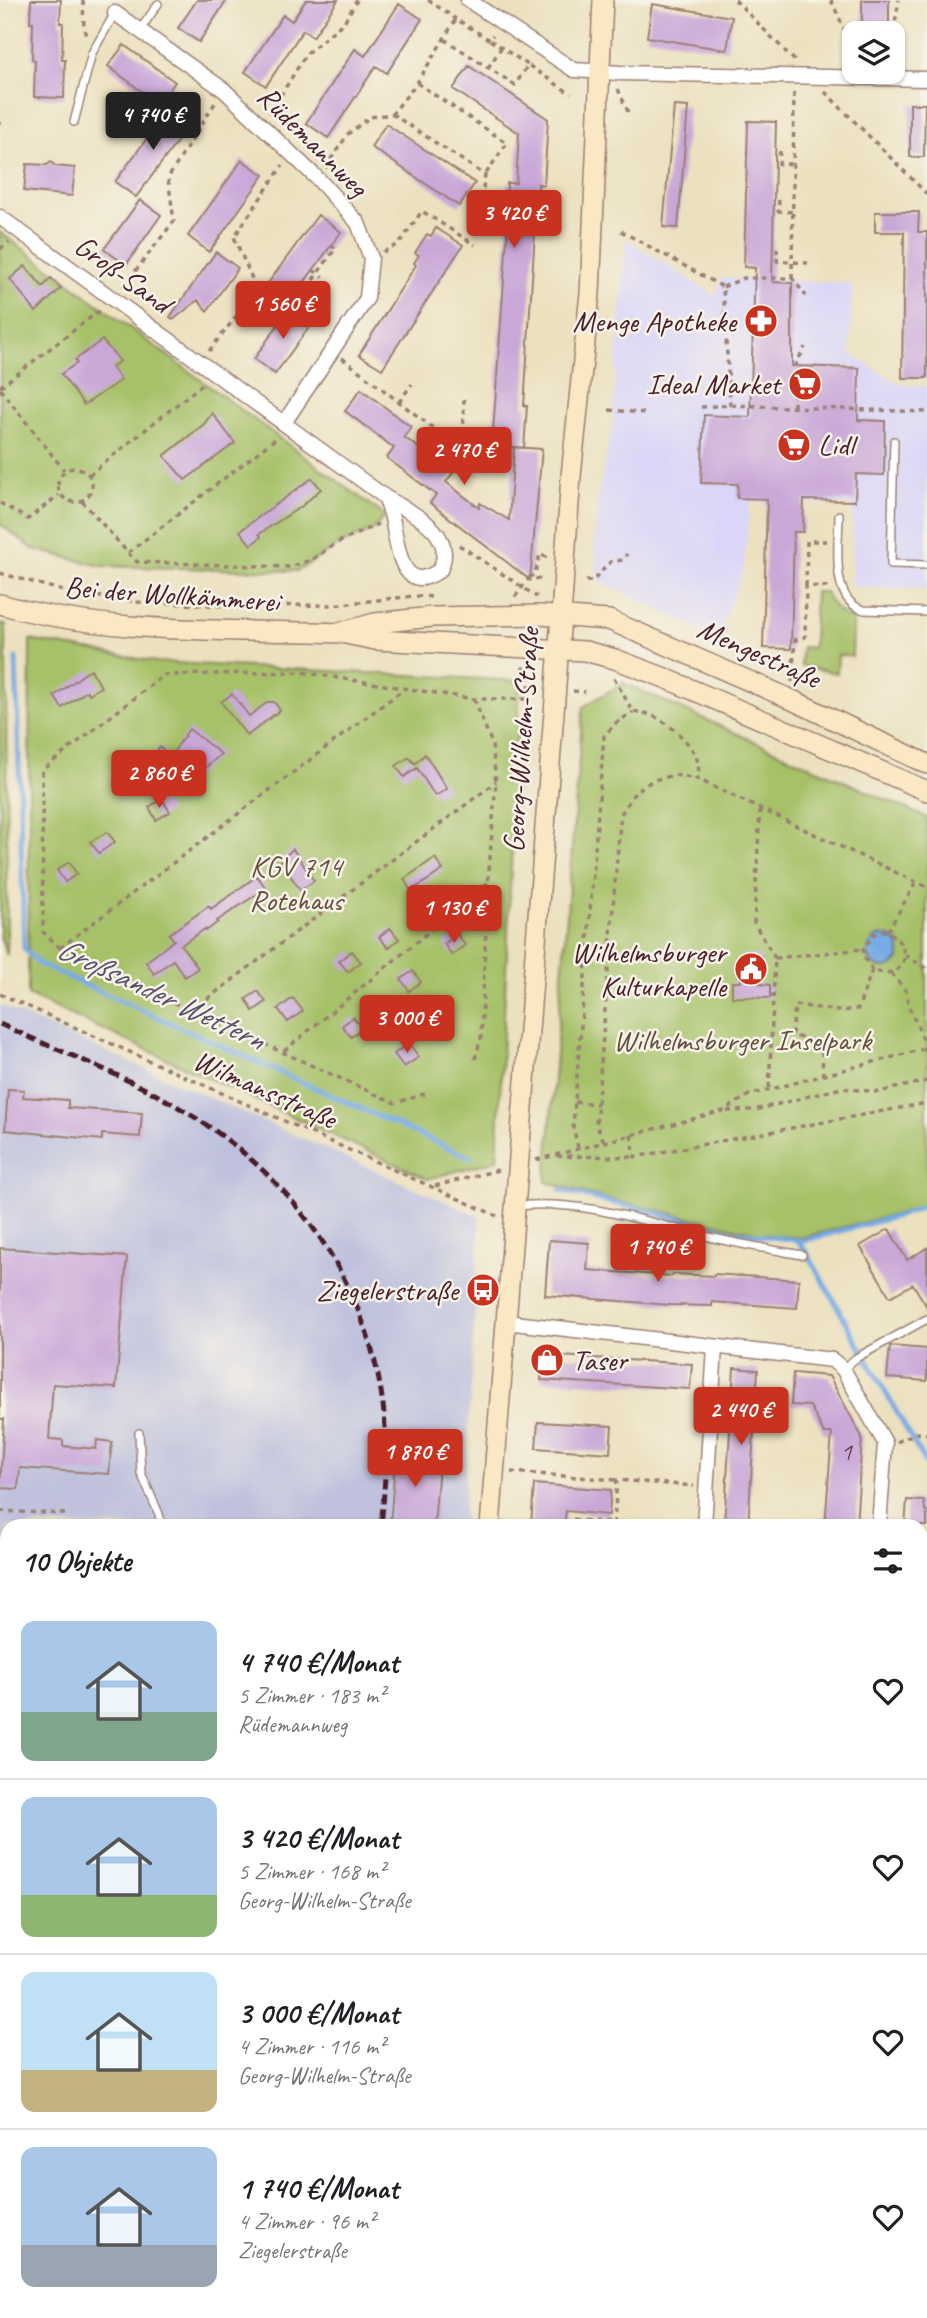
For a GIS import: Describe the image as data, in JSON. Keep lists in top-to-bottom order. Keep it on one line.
{"streets":{"main road":["Bei der Wollkämmerei","Mengestraße","Georg-Wilhelm-Straße"],"street":["Rüdemannweg","Groß-Sand"],"path":["Wilmansstraße"]},"crossings":[["Rüdemannweg","Groß-Sand"],["Bei der Wollkämmerei","Mengestraße"],["Bei der Wollkämmerei","Georg-Wilhelm-Straße"],["Mengestraße","Georg-Wilhelm-Straße"],["Georg-Wilhelm-Straße","Wilmansstraße"]],"water":["Großsander Wettern"],"parks":["KGV 714 Rotehaus","Wilhelmsburger Inselpark"],"places":{"pharmacy":["Menge Apotheke"],"supermarket":["Ideal Market","Lidl"],"public building":["Wilhelmsburger Kulturkapelle"],"bus stop":["Ziegelerstraße"],"shop":["Taser"]},"house_numbers":["1"],"page":{"price":["4 740 €","3 420 €","1 560 €","2 470 €","2 860 €","1 130 €","3 000 €","1 740 €","2 440 €","1 870 €"],"heading":"10 Objekte","list":[{"name":"4 740 €/Monat","note":"5 Zimmer · 183 m² · Rüdemannweg"},{"name":"3 420 €/Monat","note":"5 Zimmer · 168 m² · Georg-Wilhelm-Straße"},{"name":"3 000 €/Monat","note":"4 Zimmer · 116 m² · Georg-Wilhelm-Straße"},{"name":"1 740 €/Monat","note":"4 Zimmer · 96 m² · Ziegelerstraße"}]}}
